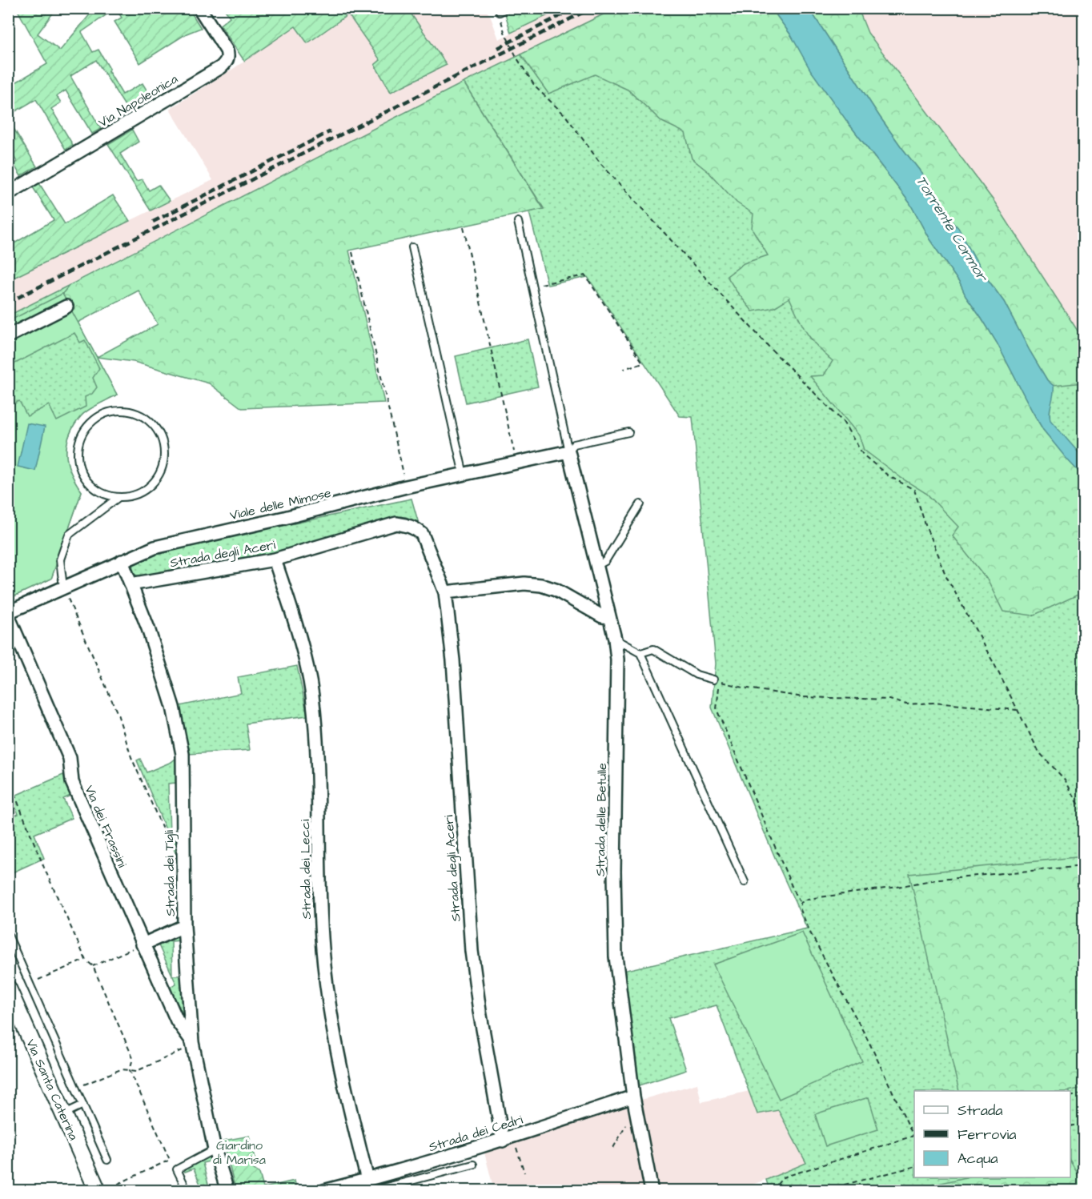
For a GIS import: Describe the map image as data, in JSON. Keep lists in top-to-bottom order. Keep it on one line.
{"streets":{"street":["Via Napoleonica","Viale delle Mimose","Strada degli Aceri","Strada delle Betulle","Via dei Frassini","Strada dei Lecci","Strada dei Tigli","Via Santa Caterina","Strada dei Cedri"]},"crossings":[["Viale delle Mimose","Strada delle Betulle"],["Viale delle Mimose","Via dei Frassini"],["Viale delle Mimose","Strada dei Tigli"],["Strada degli Aceri","Strada dei Lecci"],["Strada degli Aceri","Strada dei Tigli"],["Strada degli Aceri","Strada dei Cedri"],["Strada delle Betulle","Strada dei Cedri"],["Via dei Frassini","Strada dei Tigli"],["Strada dei Lecci","Strada dei Cedri"]],"water":["Torrente Cormor"],"parks":["Giardino di Marisa"],"legend":["Strada","Ferrovia","Acqua"]}
